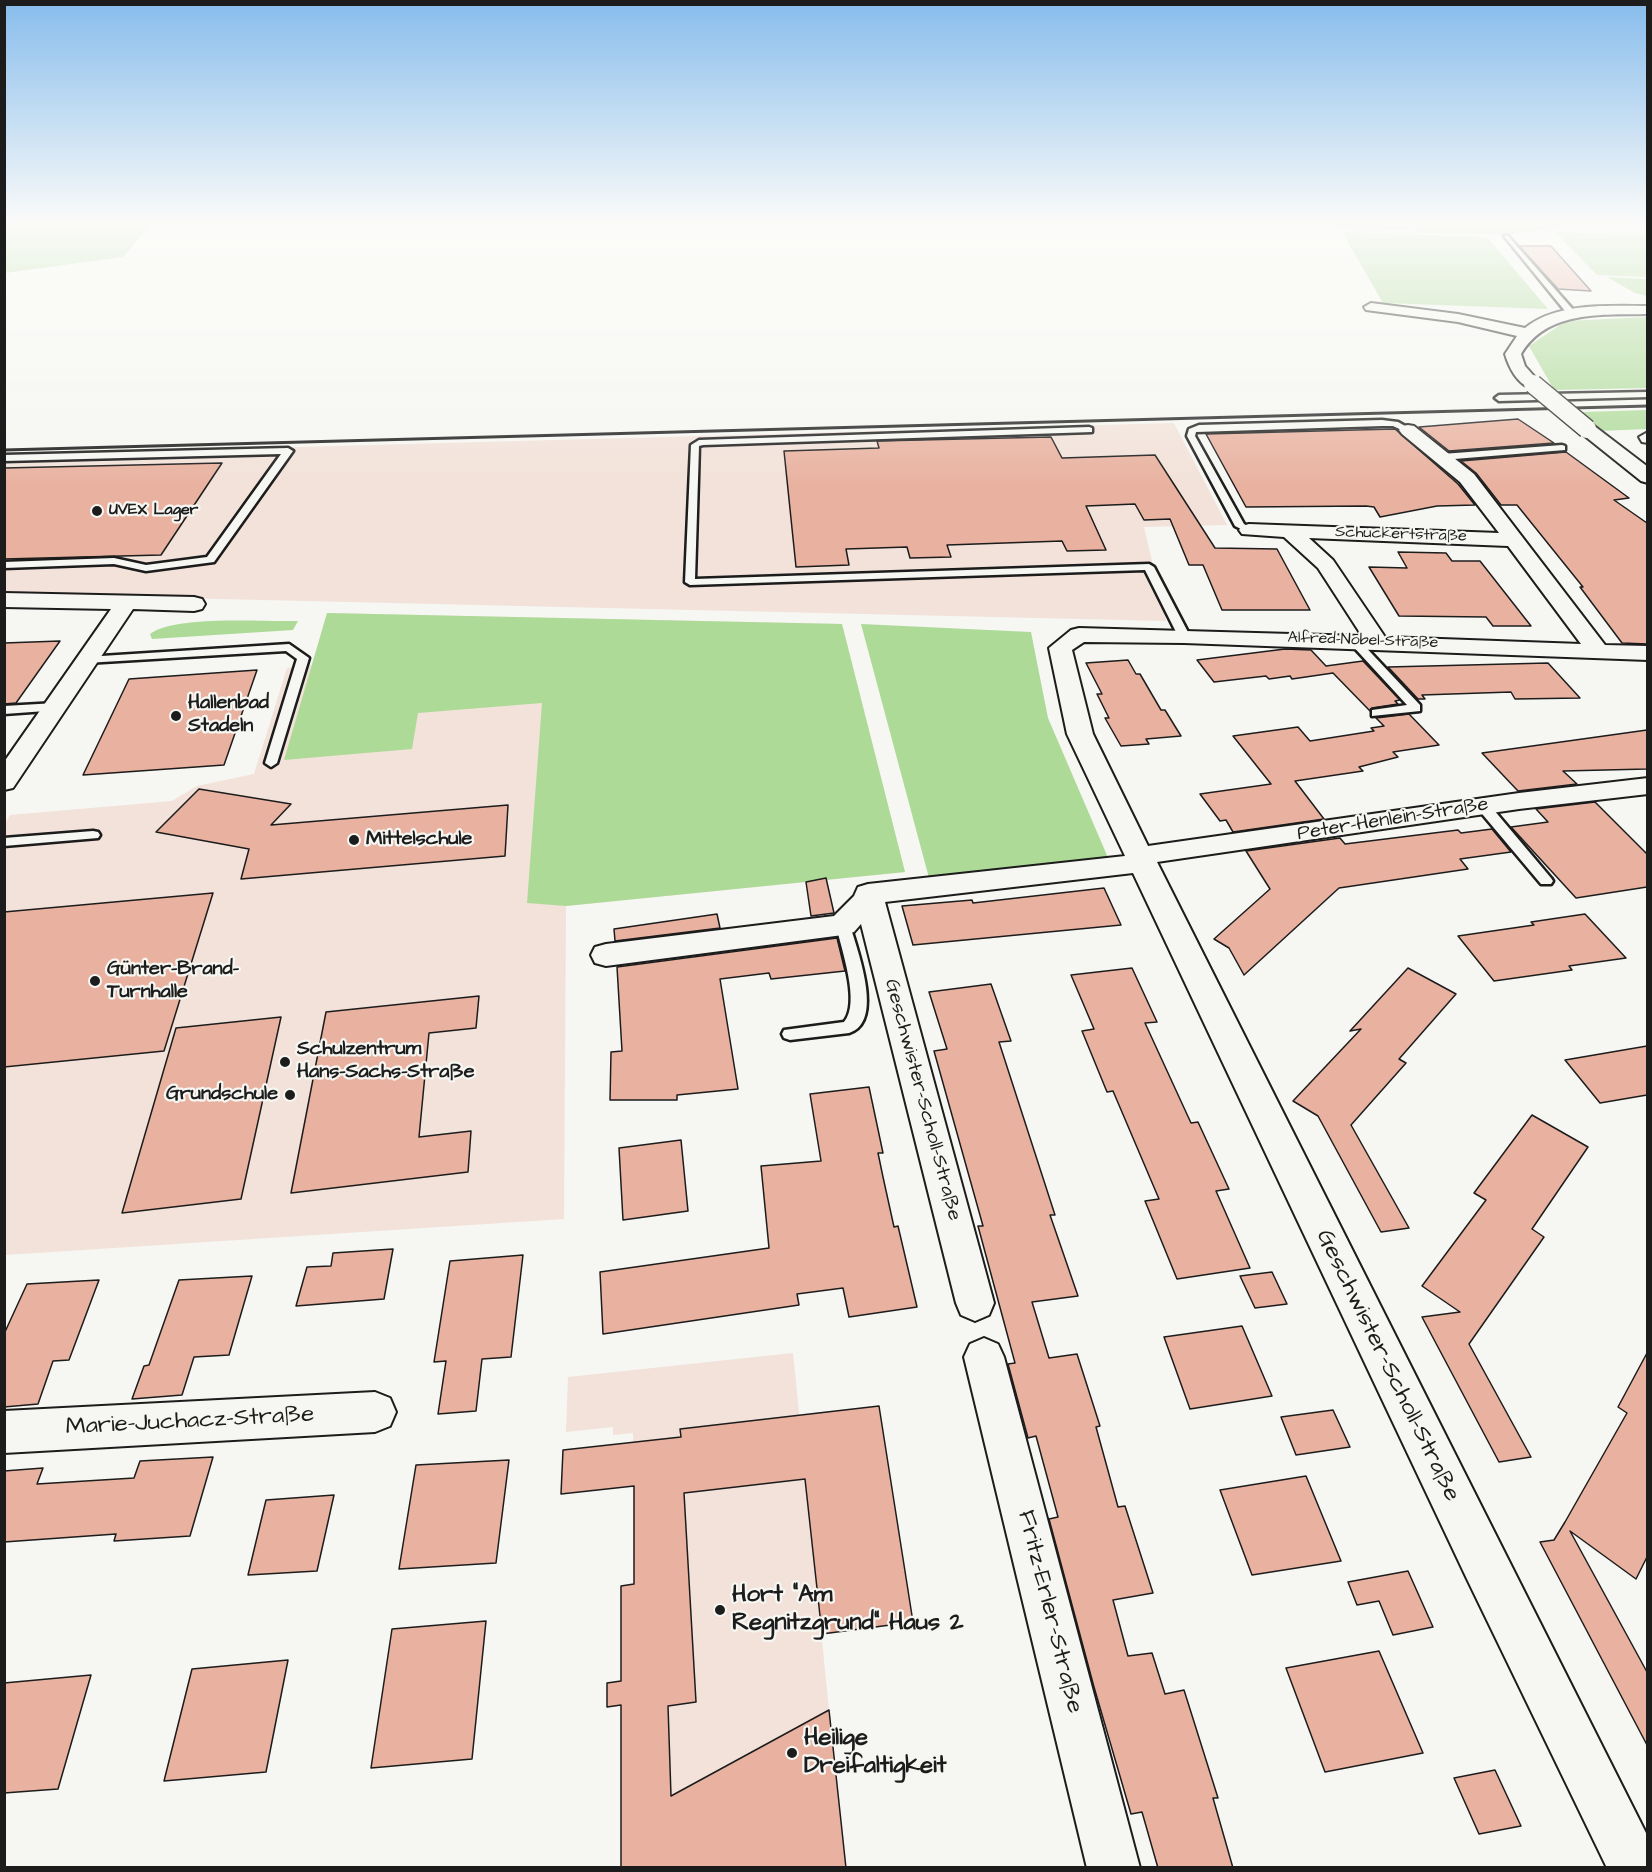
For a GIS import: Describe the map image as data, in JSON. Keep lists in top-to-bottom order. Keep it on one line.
{"streets":{"street":["Schuckertstraße","Alfred-Nobel-Straße","Peter-Henlein-Straße","Geschwister-Scholl-Straße","Marie-Juchacz-Straße","Fritz-Erler-Straße"]},"crossings":[["Schuckertstraße","Alfred-Nobel-Straße"],["Alfred-Nobel-Straße","Geschwister-Scholl-Straße"],["Peter-Henlein-Straße","Geschwister-Scholl-Straße"]],"places":["UVEX Lager","Hallenbad Stadeln","Mittelschule","Günter-Brand- Turnhalle","Schulzentrum Hans-Sachs-Straße","Grundschule","Hort \"Am Regnitzgrund\" Haus 2","Heilige Dreifaltigkeit"]}
